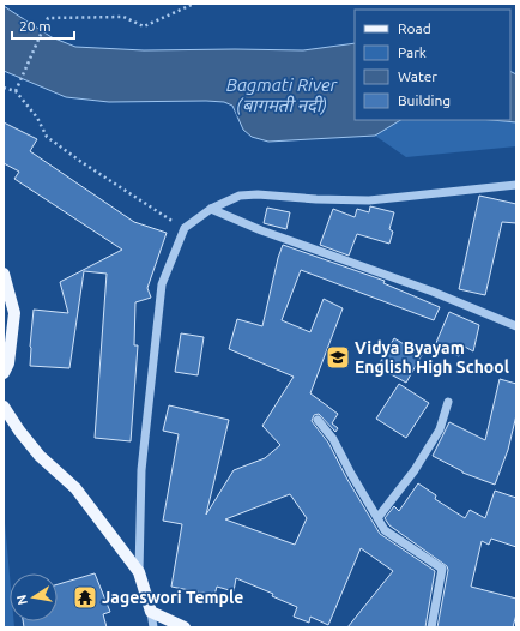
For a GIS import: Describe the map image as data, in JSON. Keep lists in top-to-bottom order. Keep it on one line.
{"water":["Bagmati River (बागमती नदी)"],"places":{"school or university":["Vidya Byayam English High School"],"temple":["Jageswori Temple"]},"legend":["Road","Park","Water","Building"],"scale_bar":"20 m","north":"left"}
